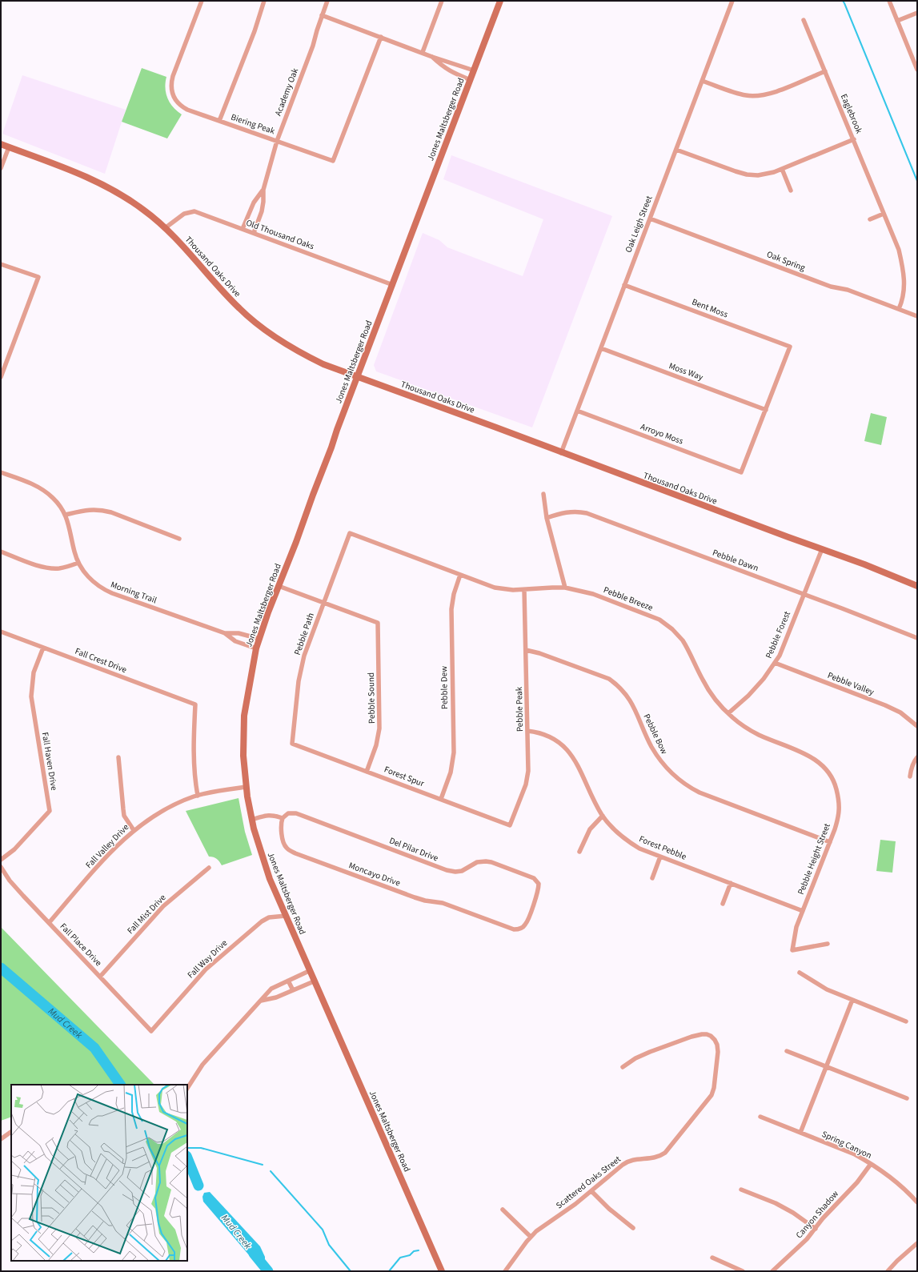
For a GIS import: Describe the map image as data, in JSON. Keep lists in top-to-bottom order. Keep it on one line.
{"streets":{"main road":["Jones Maltsberger Road","Thousand Oaks Drive"],"street":["Academy Oak","Eaglebrook","Biering Peak","Oak Leigh Street","Old Thousand Oaks","Oak Spring","Bent Moss","Moss Way","Arroyo Moss","Pebble Dawn","Morning Trail","Pebble Breeze","Pebble Path","Pebble Forest","Fall Crest Drive","Pebble Valley","Pebble Dew","Pebble Sound","Pebble Peak","Pebble Bow","Fall Haven Drive","Forest Spur","Fall Valley Drive","Forest Pebble","Del Pilar Drive","Pebble Height Street","Moncayo Drive","Fall Mist Drive","Fall Place Drive","Fall Way Drive","Spring Canyon","Scattered Oaks Street","Canyon Shadow"]},"crossings":[["Academy Oak","Biering Peak"],["Academy Oak","Old Thousand Oaks"],["Eaglebrook","Oak Spring"],["Jones Maltsberger Road","Old Thousand Oaks"],["Jones Maltsberger Road","Thousand Oaks Drive"],["Jones Maltsberger Road","Morning Trail"],["Jones Maltsberger Road","Fall Valley Drive"],["Jones Maltsberger Road","Fall Way Drive"],["Oak Leigh Street","Oak Spring"],["Oak Leigh Street","Thousand Oaks Drive"],["Oak Leigh Street","Bent Moss"],["Oak Leigh Street","Moss Way"],["Oak Leigh Street","Arroyo Moss"],["Old Thousand Oaks","Thousand Oaks Drive"],["Thousand Oaks Drive","Pebble Forest"],["Bent Moss","Moss Way"],["Bent Moss","Arroyo Moss"],["Moss Way","Arroyo Moss"],["Pebble Dawn","Pebble Forest"],["Pebble Breeze","Pebble Path"],["Pebble Breeze","Pebble Forest"],["Pebble Breeze","Pebble Dew"],["Pebble Breeze","Pebble Peak"],["Pebble Breeze","Pebble Height Street"],["Pebble Path","Pebble Sound"],["Pebble Path","Forest Spur"],["Pebble Forest","Pebble Valley"],["Fall Crest Drive","Fall Haven Drive"],["Fall Crest Drive","Fall Valley Drive"],["Pebble Dew","Forest Spur"],["Pebble Sound","Forest Spur"],["Pebble Peak","Pebble Bow"],["Pebble Peak","Forest Spur"],["Pebble Peak","Forest Pebble"],["Pebble Bow","Pebble Height Street"],["Fall Valley Drive","Fall Place Drive"],["Forest Pebble","Pebble Height Street"],["Del Pilar Drive","Moncayo Drive"],["Fall Mist Drive","Fall Place Drive"],["Fall Place Drive","Fall Way Drive"],["Spring Canyon","Canyon Shadow"]],"water":["Mud Creek"]}
